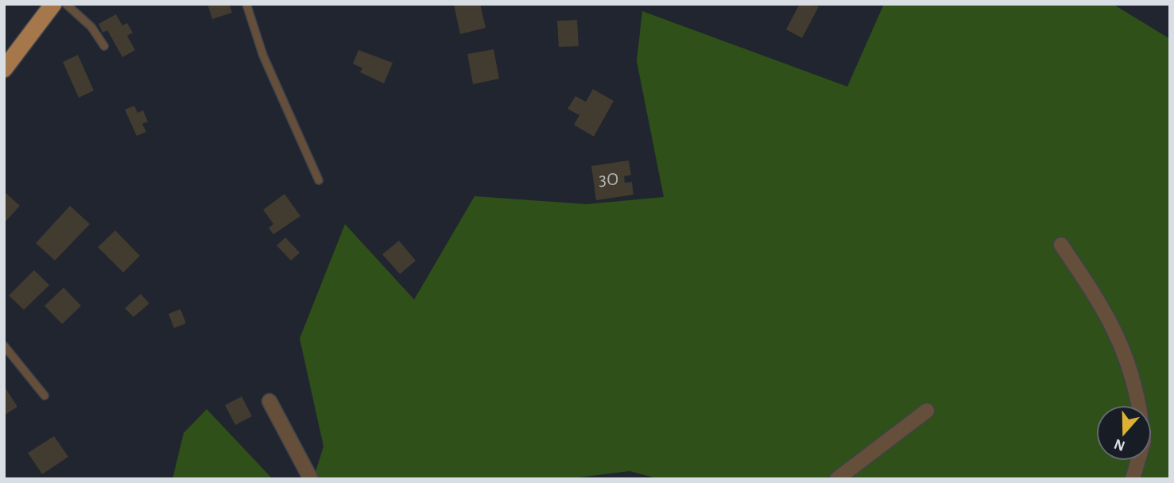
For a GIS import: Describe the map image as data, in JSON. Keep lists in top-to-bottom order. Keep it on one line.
{"house_numbers":["3О"],"north":"bottom"}
